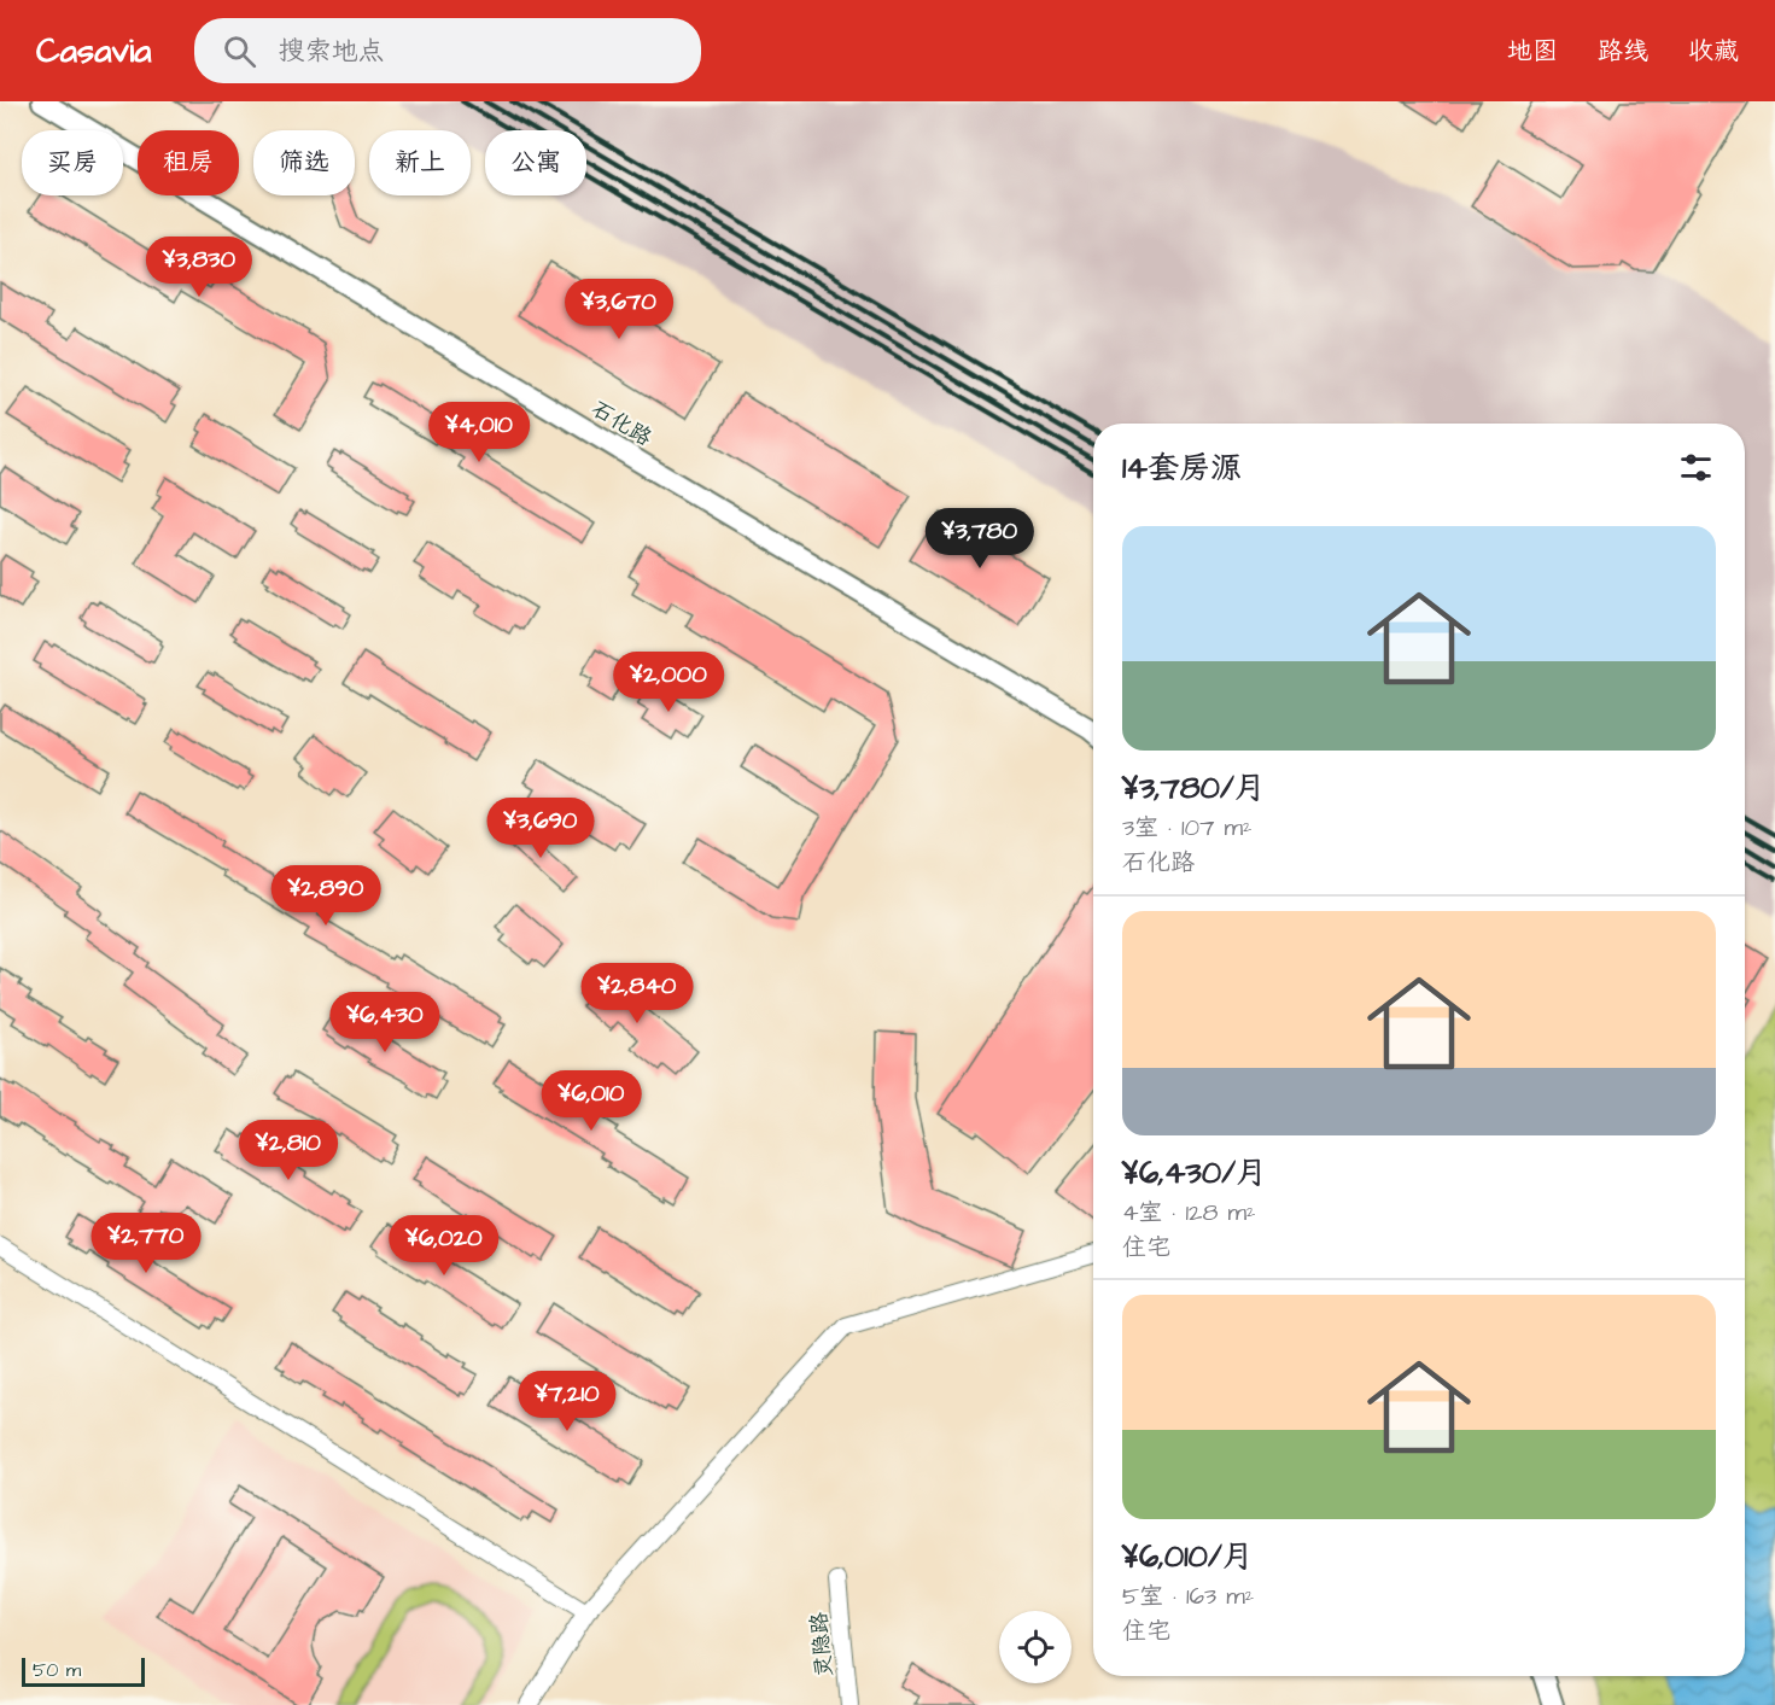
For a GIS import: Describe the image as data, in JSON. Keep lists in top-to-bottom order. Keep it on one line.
{"streets":{"street":["石化路","灵隐路"]},"scale_bar":"50 m","page":{"header":"Casavia","search":"搜索地点","nav":["地图","路线","收藏"],"chip":["买房","租房","筛选","新上","公寓"],"price":["¥3,830","¥3,670","¥4,010","¥3,780","¥2,000","¥3,690","¥2,890","¥2,840","¥6,430","¥6,010","¥2,810","¥2,770","¥6,020","¥7,210"],"heading":"14套房源","list":[{"name":"¥3,780/月","note":"3室 · 107 m² · 石化路"},{"name":"¥6,430/月","note":"4室 · 128 m² · 住宅"},{"name":"¥6,010/月","note":"5室 · 163 m² · 住宅"}],"scale":"50 m"}}
